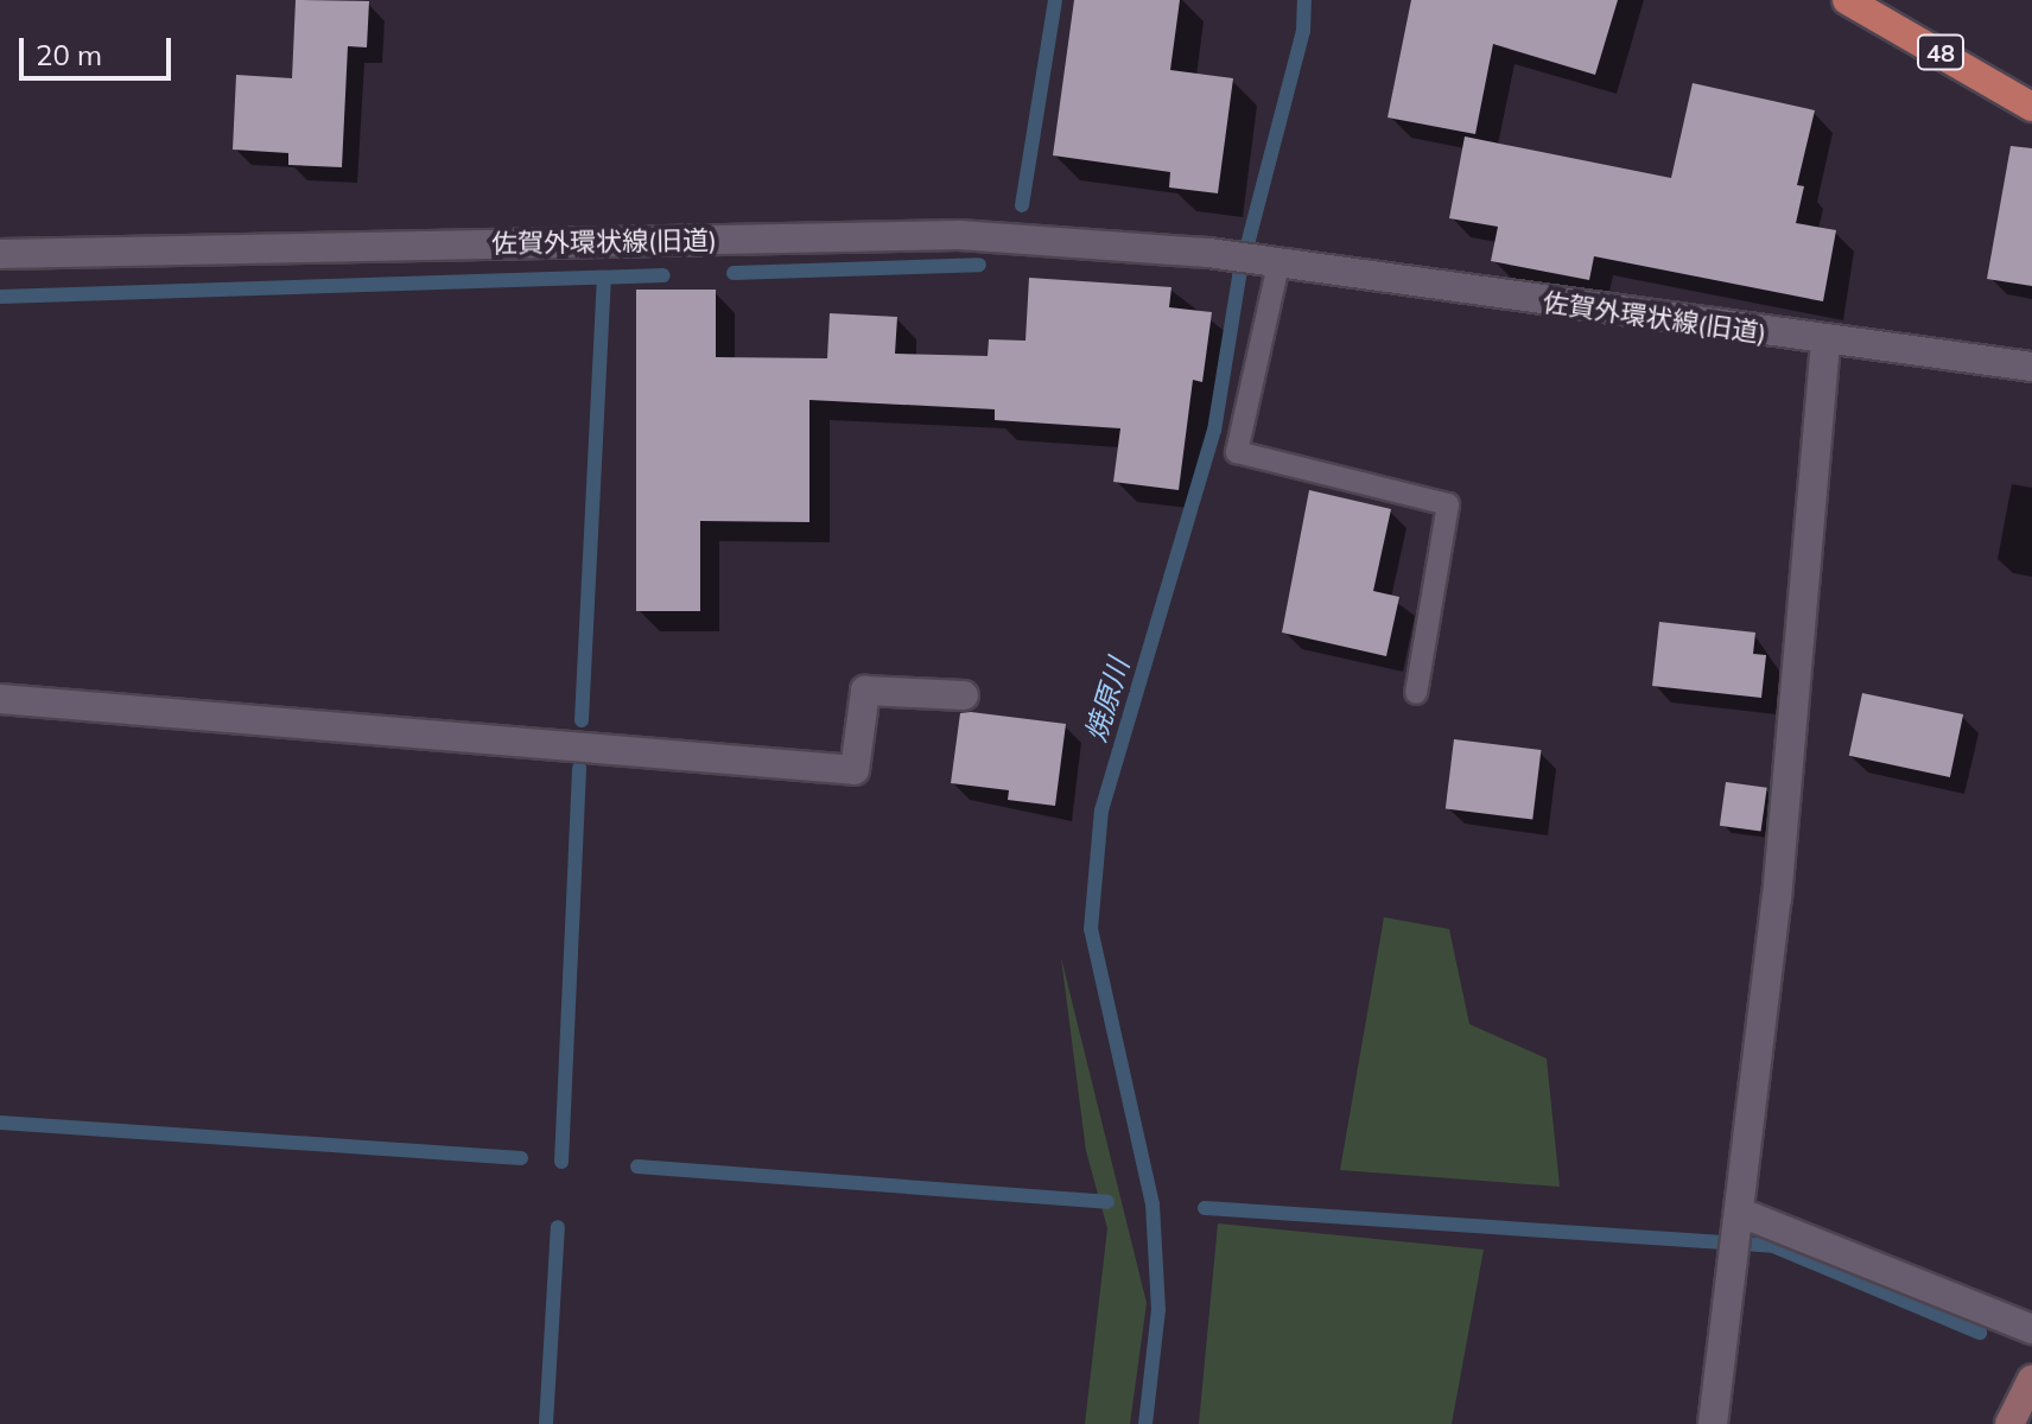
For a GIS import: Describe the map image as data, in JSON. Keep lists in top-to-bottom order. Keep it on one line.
{"streets":{"main road":["48"],"street":["佐賀外環状線(旧道)"]},"water":["焼原川"],"scale_bar":"20 m"}
